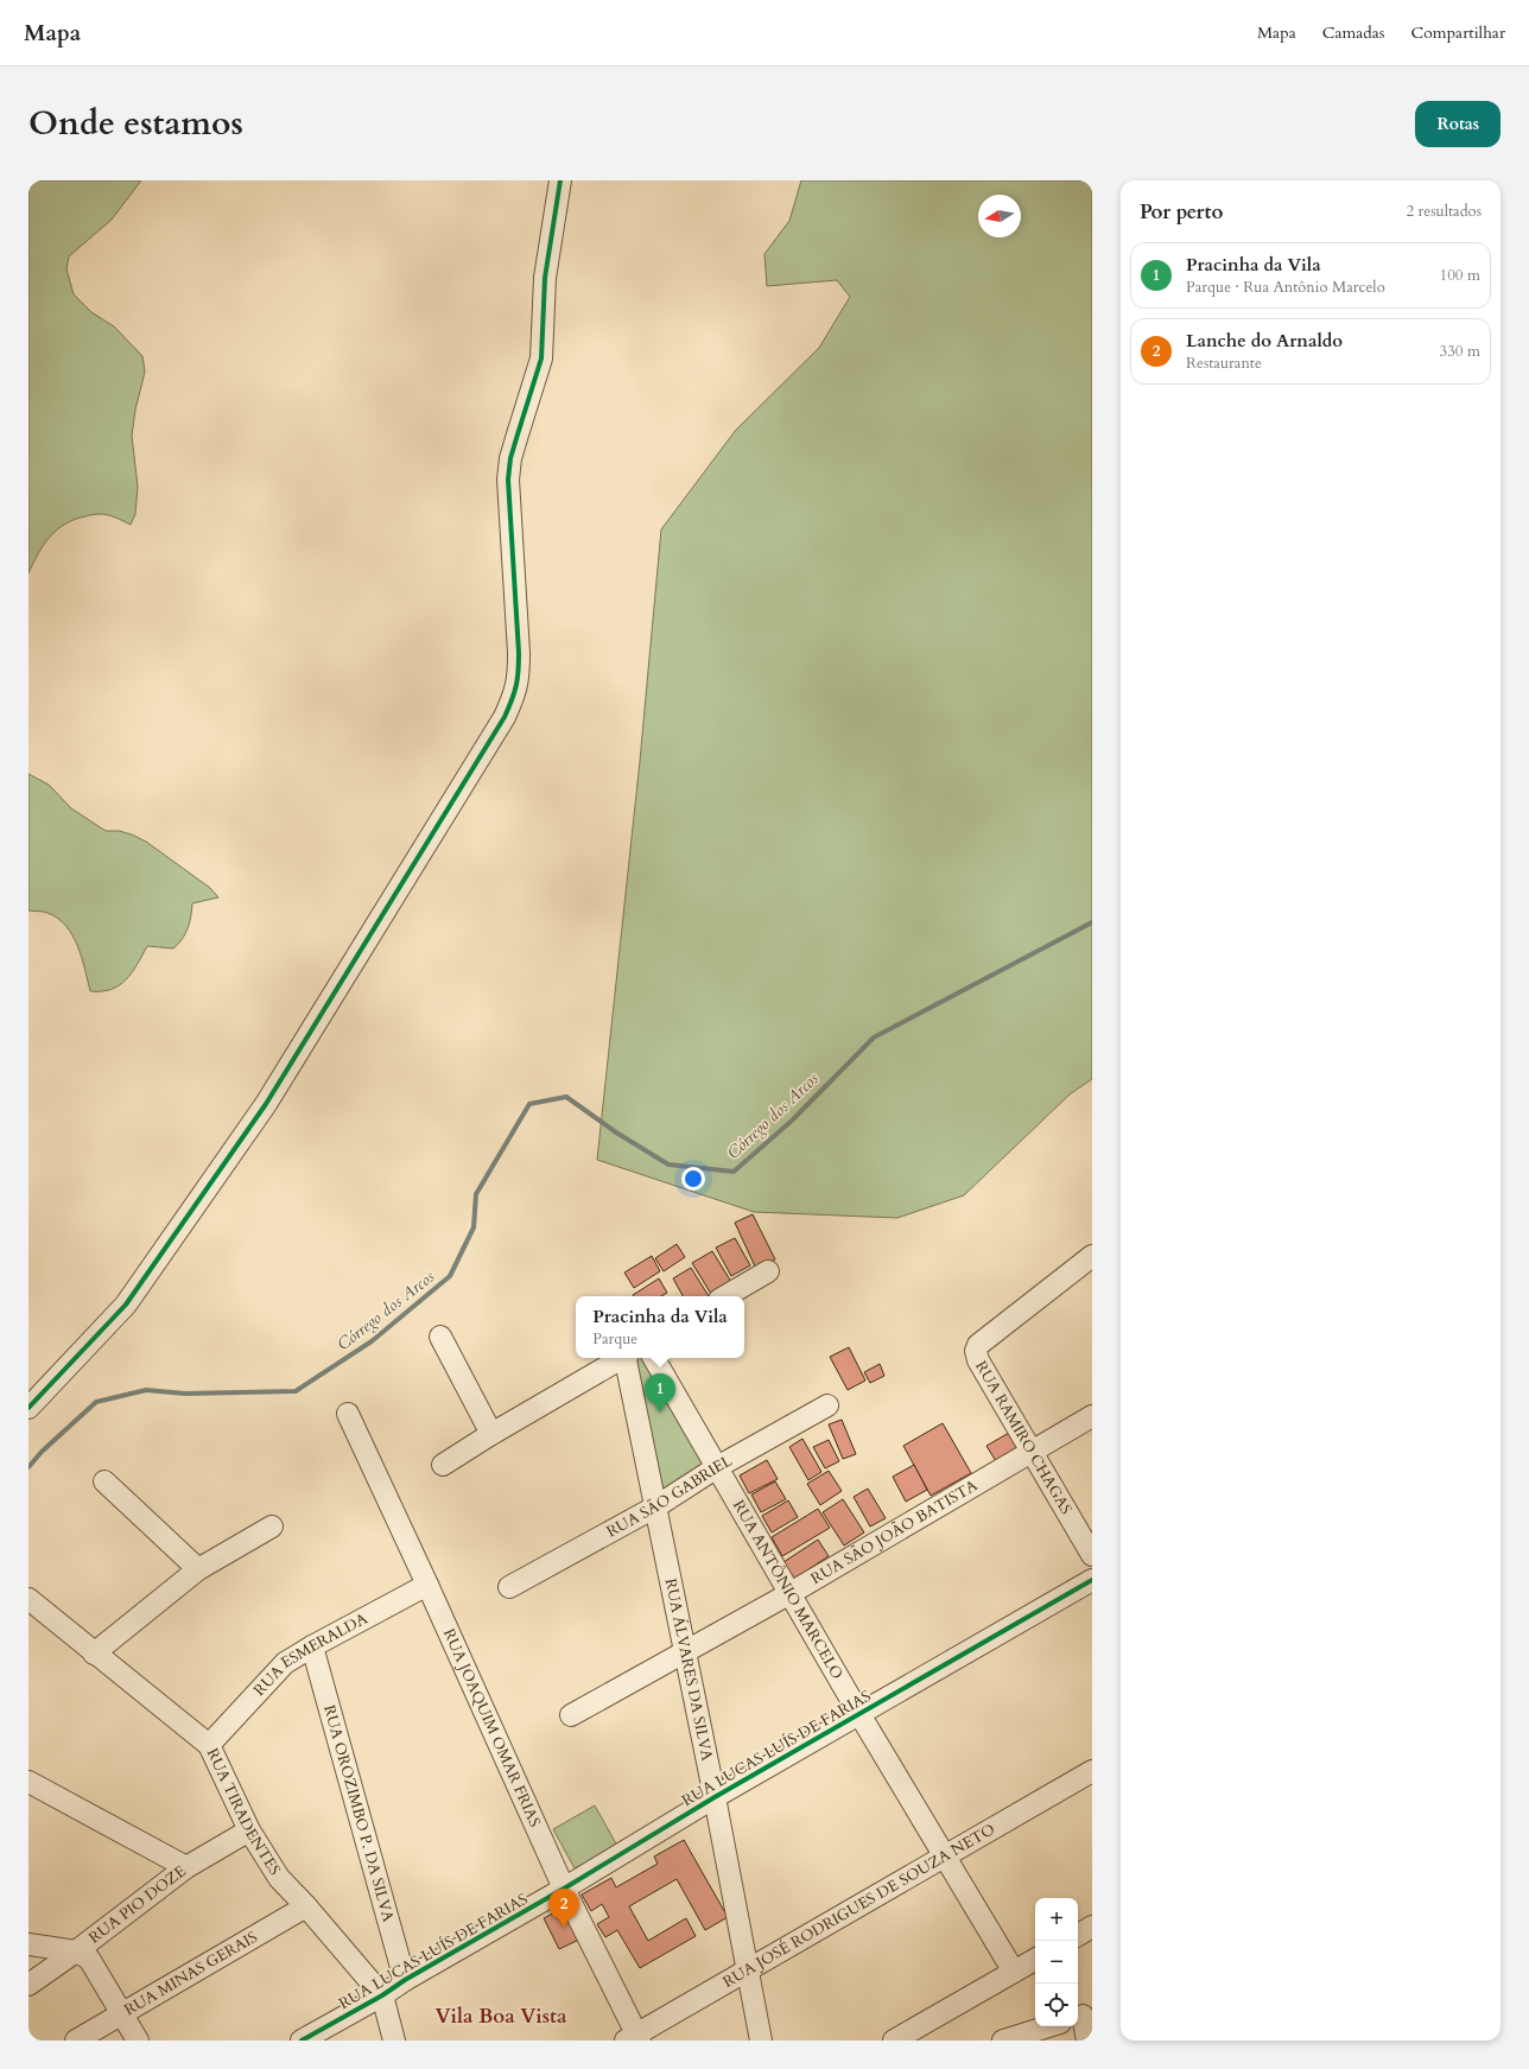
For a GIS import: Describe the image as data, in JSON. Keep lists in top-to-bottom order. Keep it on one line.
{"streets":{"street":["RUA RAMIRO CHAGAS","RUA SÃO GABRIEL","RUA SÃO JOÃO BATISTA","RUA ANTÔNIO MARCELO","RUA ESMERALDA","RUA ÁLVARES DA SILVA","RUA JOAQUIM OMAR FRIAS","RUA LUCAS LUÍS DE FARIAS","RUA TIRADENTES","RUA OROZIMBO P. DA SILVA","RUA PIO DOZE","RUA JOSÉ RODRIGUES DE SOUZA NETO","RUA MINAS GERAIS"]},"crossings":[["RUA RAMIRO CHAGAS","RUA SÃO JOÃO BATISTA"],["RUA SÃO GABRIEL","RUA ANTÔNIO MARCELO"],["RUA SÃO GABRIEL","RUA ÁLVARES DA SILVA"],["RUA SÃO JOÃO BATISTA","RUA ANTÔNIO MARCELO"],["RUA SÃO JOÃO BATISTA","RUA ÁLVARES DA SILVA"],["RUA ANTÔNIO MARCELO","RUA LUCAS LUÍS DE FARIAS"],["RUA ANTÔNIO MARCELO","RUA JOSÉ RODRIGUES DE SOUZA NETO"],["RUA ESMERALDA","RUA JOAQUIM OMAR FRIAS"],["RUA ESMERALDA","RUA TIRADENTES"],["RUA ESMERALDA","RUA OROZIMBO P. DA SILVA"],["RUA ÁLVARES DA SILVA","RUA LUCAS LUÍS DE FARIAS"],["RUA ÁLVARES DA SILVA","RUA JOSÉ RODRIGUES DE SOUZA NETO"],["RUA JOAQUIM OMAR FRIAS","RUA LUCAS LUÍS DE FARIAS"],["RUA JOAQUIM OMAR FRIAS","RUA JOSÉ RODRIGUES DE SOUZA NETO"],["RUA LUCAS LUÍS DE FARIAS","RUA TIRADENTES"],["RUA LUCAS LUÍS DE FARIAS","RUA OROZIMBO P. DA SILVA"],["RUA TIRADENTES","RUA PIO DOZE"],["RUA TIRADENTES","RUA MINAS GERAIS"]],"districts":["Vila Boa Vista"],"water":["Córrego dos Arcos"],"north":"left","page":{"header":"Mapa","nav":["Mapa","Camadas","Compartilhar"],"title":"Onde estamos","buttons":"Rotas","heading":["Por perto","2 resultados"],"list":[{"mark":"1","name":"Pracinha da Vila","note":"Parque · Rua Antônio Marcelo","value":"100 m"},{"mark":"2","name":"Lanche do Arnaldo","note":"Restaurante","value":"330 m"}],"popup":["Pracinha da Vila","Parque"],"pins":["1","2"],"map_buttons":["+","−"]}}
